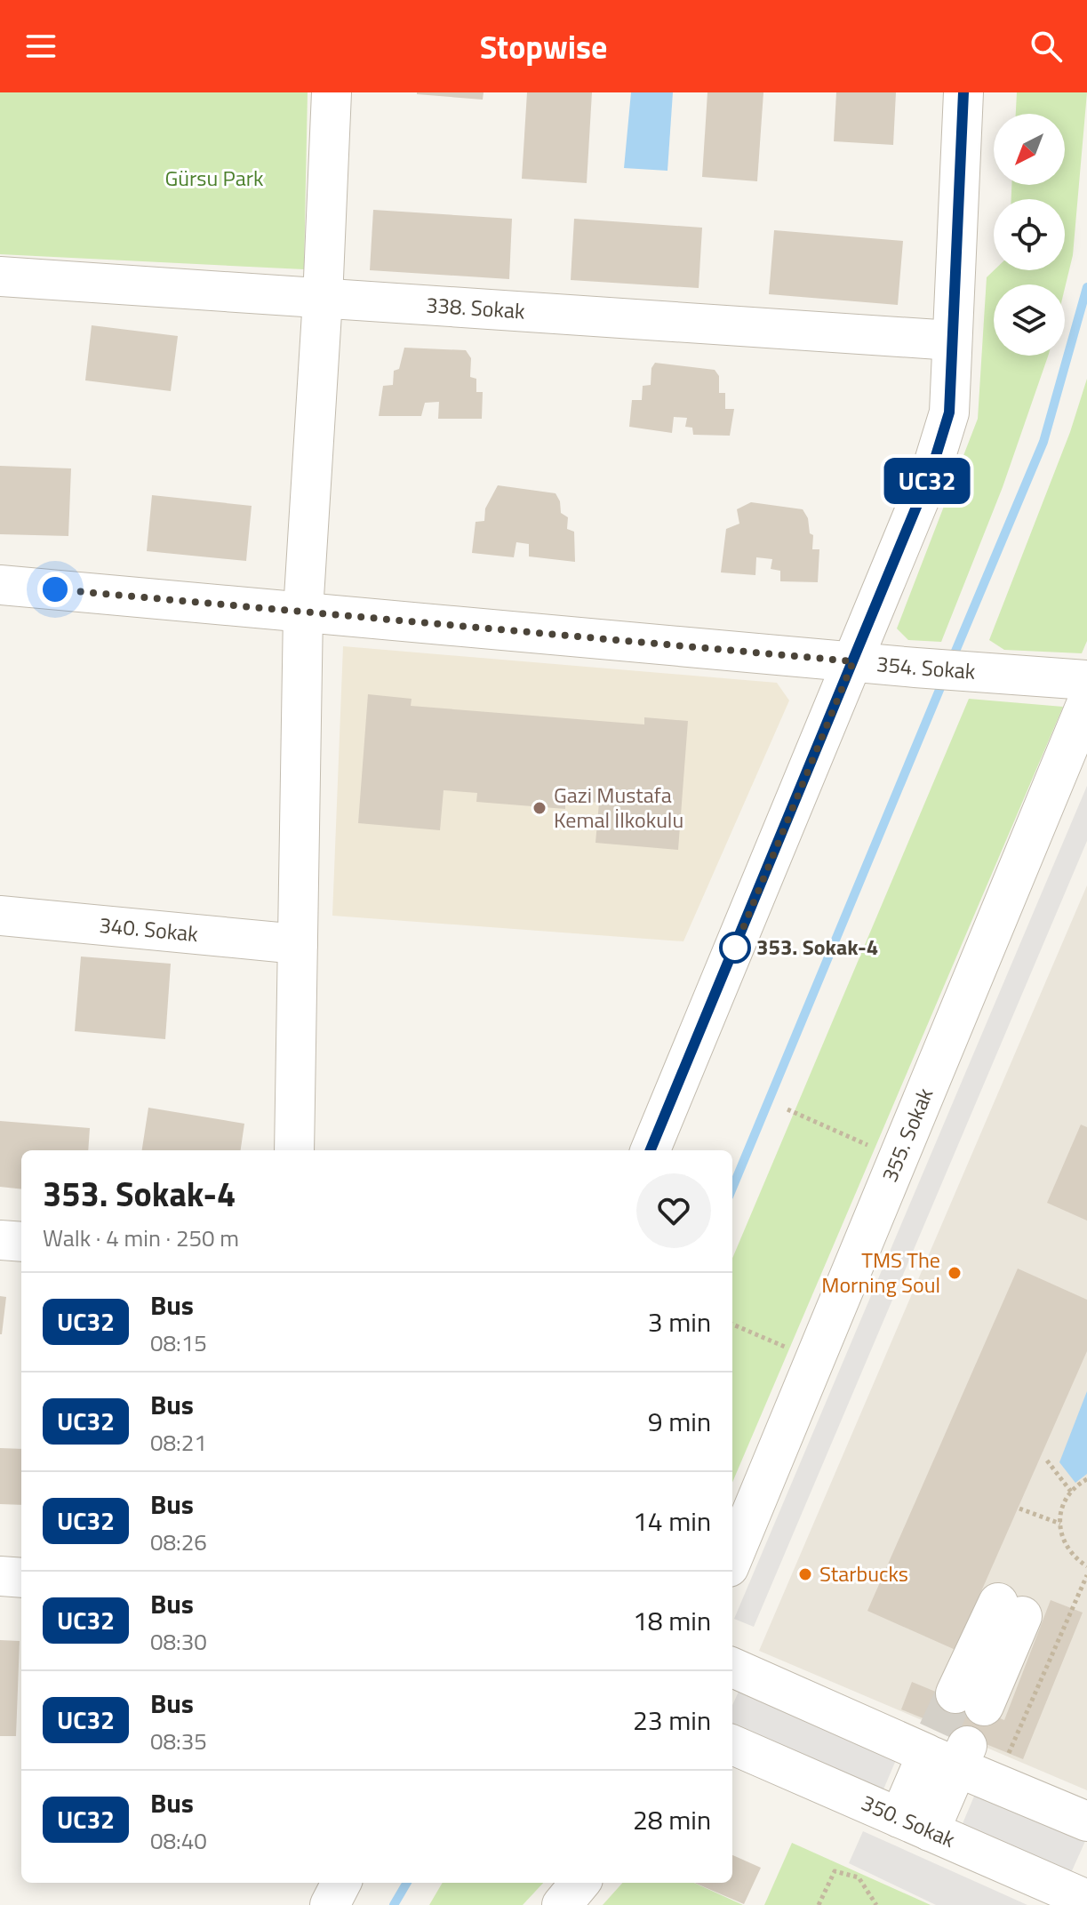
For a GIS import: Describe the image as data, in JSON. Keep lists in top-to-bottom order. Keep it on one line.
{"streets":{"street":["338. Sokak","354. Sokak","340. Sokak","355. Sokak","350. Sokak"]},"crossings":[["354. Sokak","355. Sokak"]],"parks":["Gürsu Park"],"places":["Gazi Mustafa Kemal İlkokulu","353. Sokak-4","TMS The Morning Soul","Starbucks"],"lines":["bus line UC32"],"north":"bottom left","page":{"header":"Stopwise","on_map":"UC32","heading":["353. Sokak-4","Walk · 4 min · 250 m"],"list":[{"mark":"UC32","name":"Bus","note":"08:15","value":"3 min"},{"mark":"UC32","name":"Bus","note":"08:21","value":"9 min"},{"mark":"UC32","name":"Bus","note":"08:26","value":"14 min"},{"mark":"UC32","name":"Bus","note":"08:30","value":"18 min"},{"mark":"UC32","name":"Bus","note":"08:35","value":"23 min"},{"mark":"UC32","name":"Bus","note":"08:40","value":"28 min"}]}}
